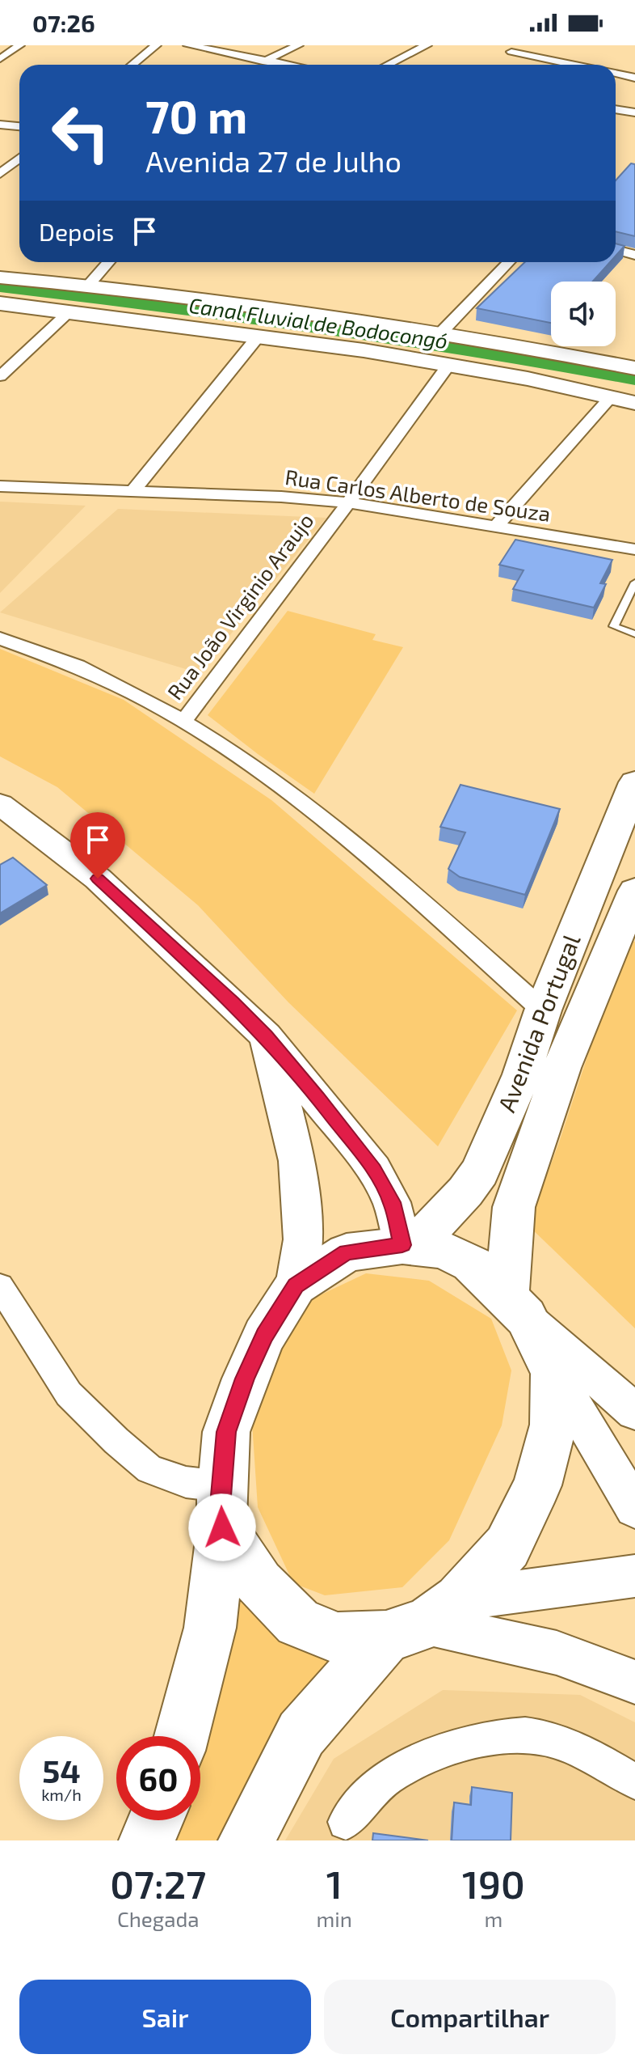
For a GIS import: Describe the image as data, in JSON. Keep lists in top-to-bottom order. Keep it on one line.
{"streets":{"main road":["Avenida Portugal"],"street":["Rua Carlos Alberto de Souza","Rua João Virginio Araujo"]},"crossings":[["Rua Carlos Alberto de Souza","Rua João Virginio Araujo"]],"water":["Canal Fluvial de Bodocongó"],"page":{"status":"07:26","turn":["70 m","Avenida 27 de Julho"],"then":"Depois","speed":"54 km/h","limit":"60","eta":["07:27","Chegada","1","min","190","m"],"buttons":["Sair","Compartilhar"]}}
